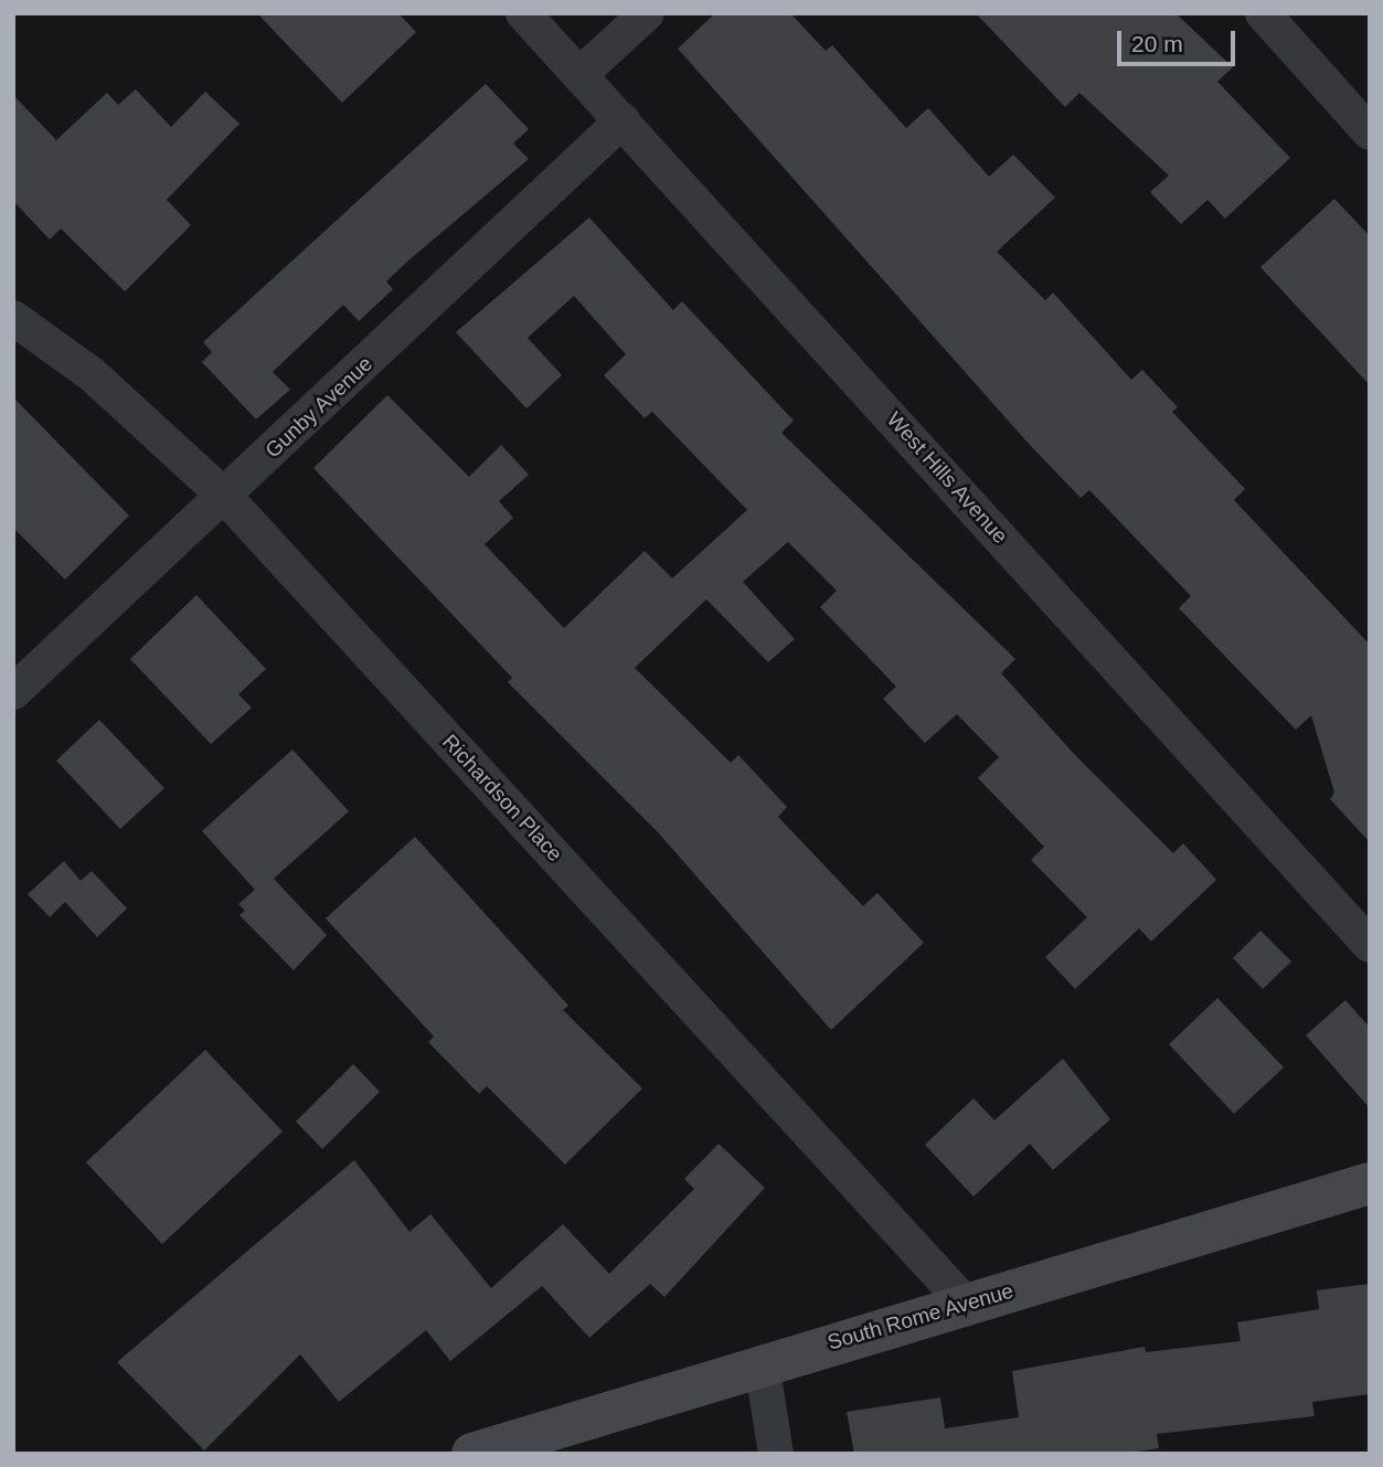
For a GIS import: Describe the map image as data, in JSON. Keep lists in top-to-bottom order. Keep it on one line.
{"streets":{"street":["Gunby Avenue","West Hills Avenue","Richardson Place","South Rome Avenue"]},"crossings":[["Gunby Avenue","West Hills Avenue"],["Gunby Avenue","Richardson Place"],["Richardson Place","South Rome Avenue"]],"scale_bar":"20 m"}
